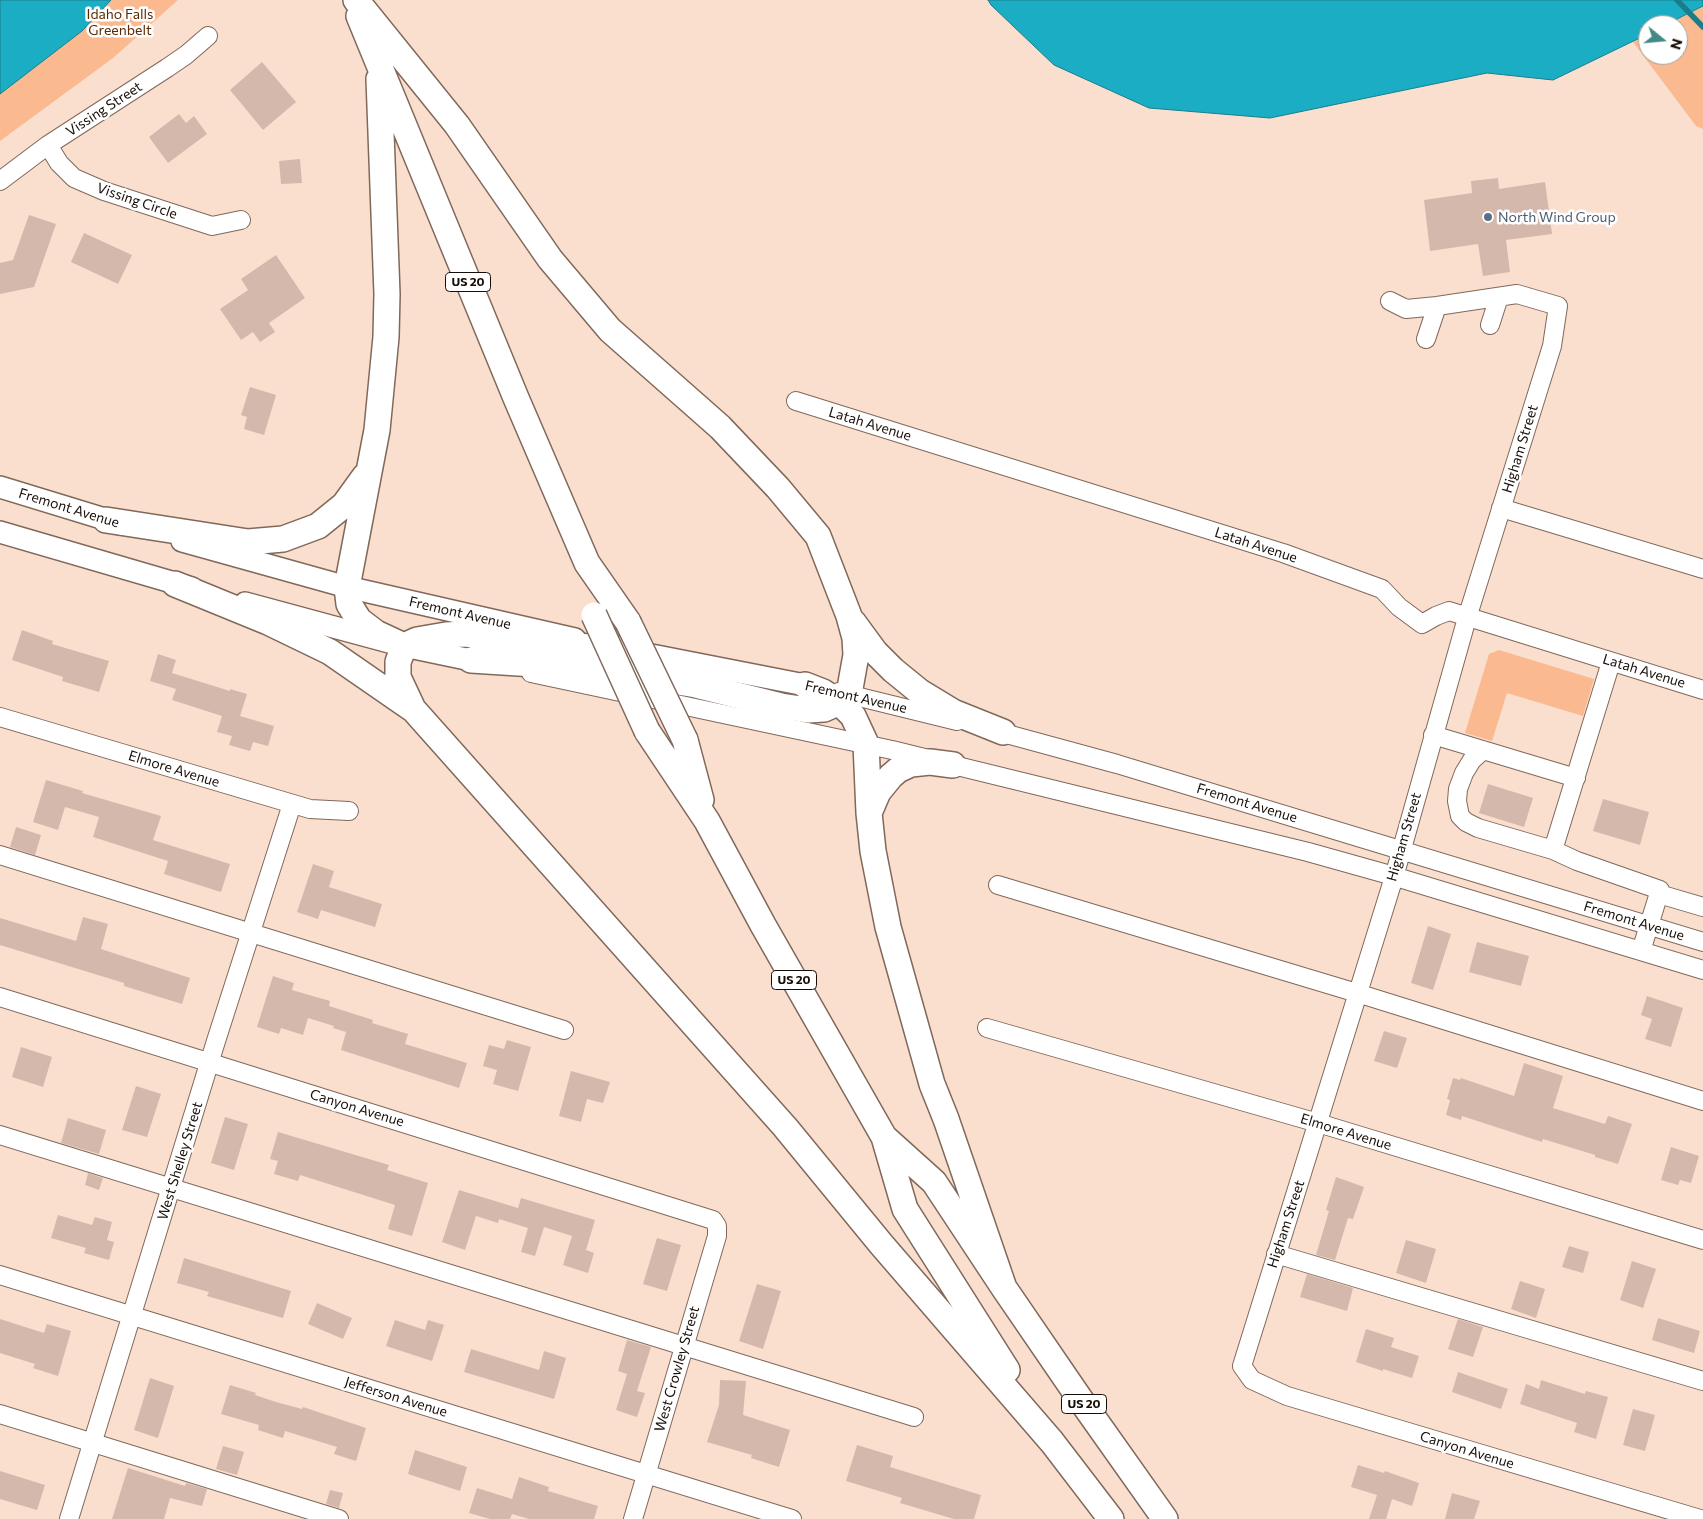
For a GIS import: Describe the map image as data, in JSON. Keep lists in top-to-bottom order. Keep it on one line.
{"streets":{"highway":["US 20"],"main road":["Fremont Avenue"],"street":["Vissing Street","Vissing Circle","Latah Avenue","Higham Street","Elmore Avenue","Canyon Avenue","West Shelley Street","West Crowley Street","Jefferson Avenue"]},"crossings":[["Vissing Street","Vissing Circle"],["Latah Avenue","Higham Street"],["Higham Street","Fremont Avenue"],["Higham Street","Elmore Avenue"],["Higham Street","Canyon Avenue"],["Elmore Avenue","West Shelley Street"],["Canyon Avenue","West Shelley Street"],["Canyon Avenue","West Crowley Street"],["West Shelley Street","Jefferson Avenue"],["West Crowley Street","Jefferson Avenue"]],"parks":["Idaho Falls Greenbelt"],"places":["North Wind Group"],"north":"right"}
